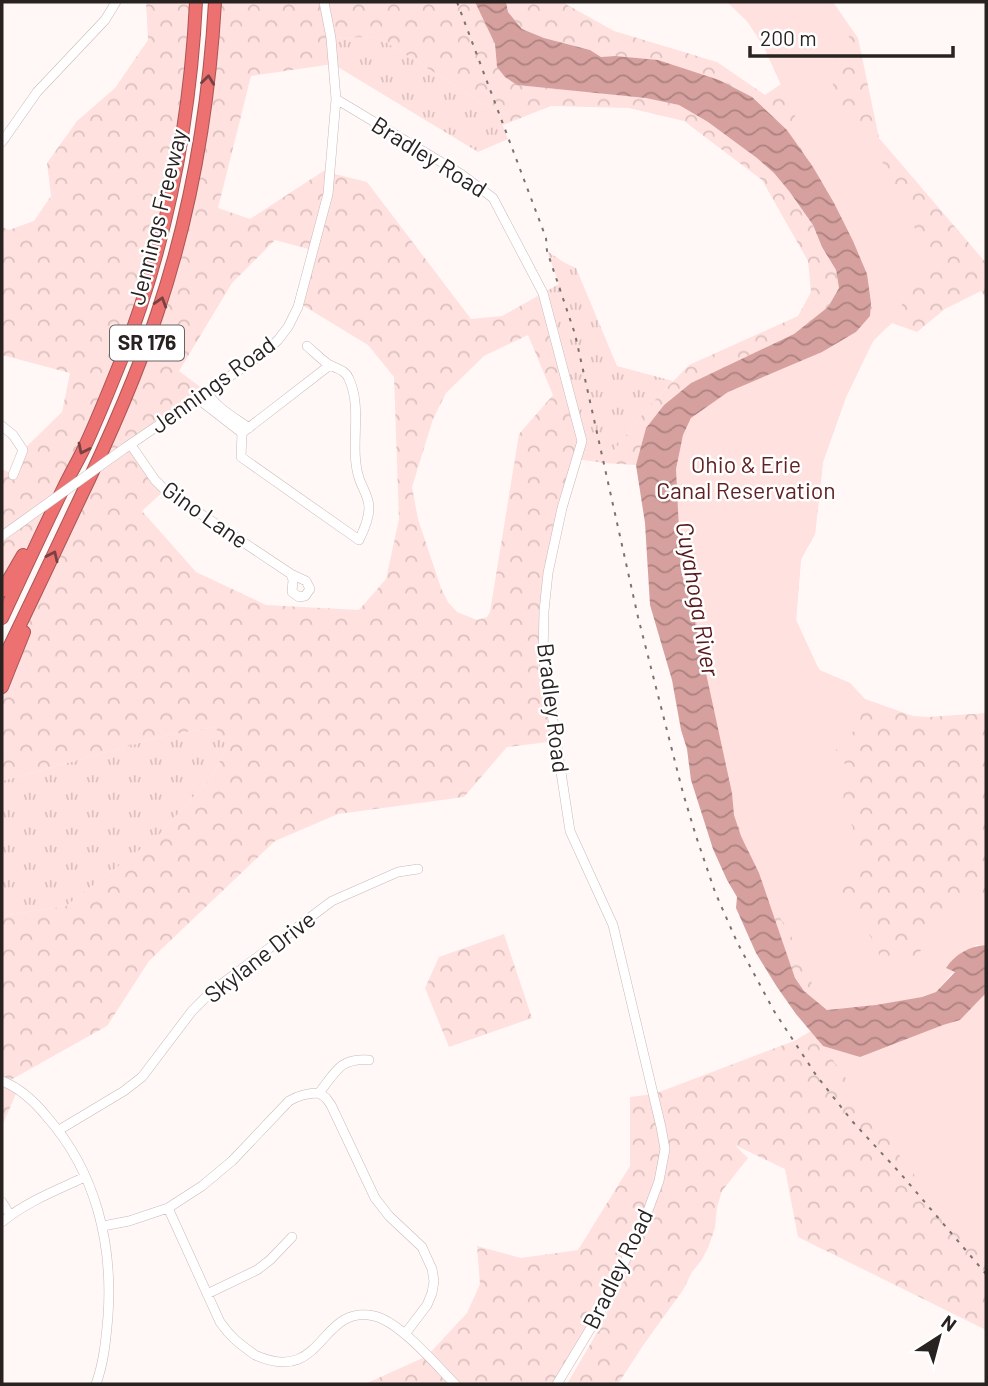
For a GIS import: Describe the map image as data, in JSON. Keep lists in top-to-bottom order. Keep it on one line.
{"streets":{"highway":["Jennings Freeway","SR 176"],"street":["Bradley Road","Jennings Road","Gino Lane","Skylane Drive"]},"crossings":[["Bradley Road","Jennings Road"],["Jennings Road","Gino Lane"]],"water":["Cuyahoga River"],"parks":["Ohio & Erie Canal Reservation"],"scale_bar":"200 m","north":"top right"}
